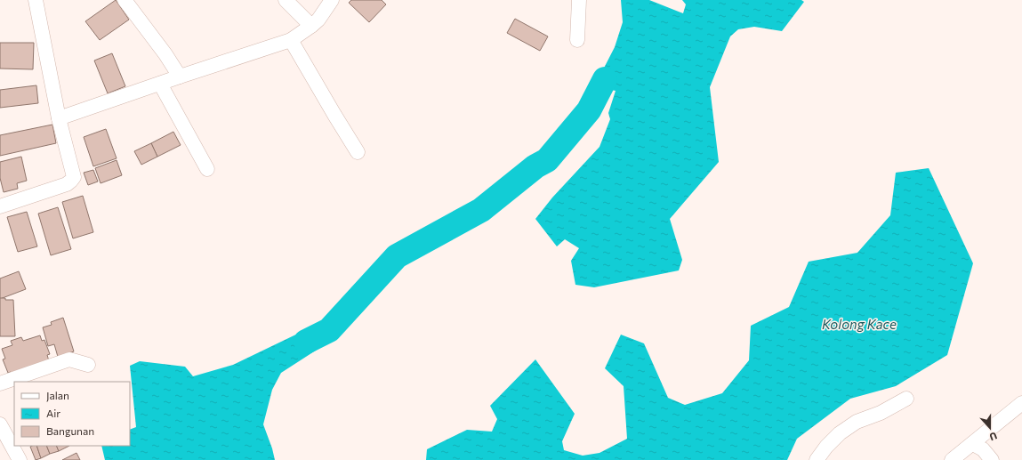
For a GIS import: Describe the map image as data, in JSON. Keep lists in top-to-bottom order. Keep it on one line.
{"water":["Kolong Kace"],"legend":["Jalan","Air","Bangunan"],"north":"bottom"}
